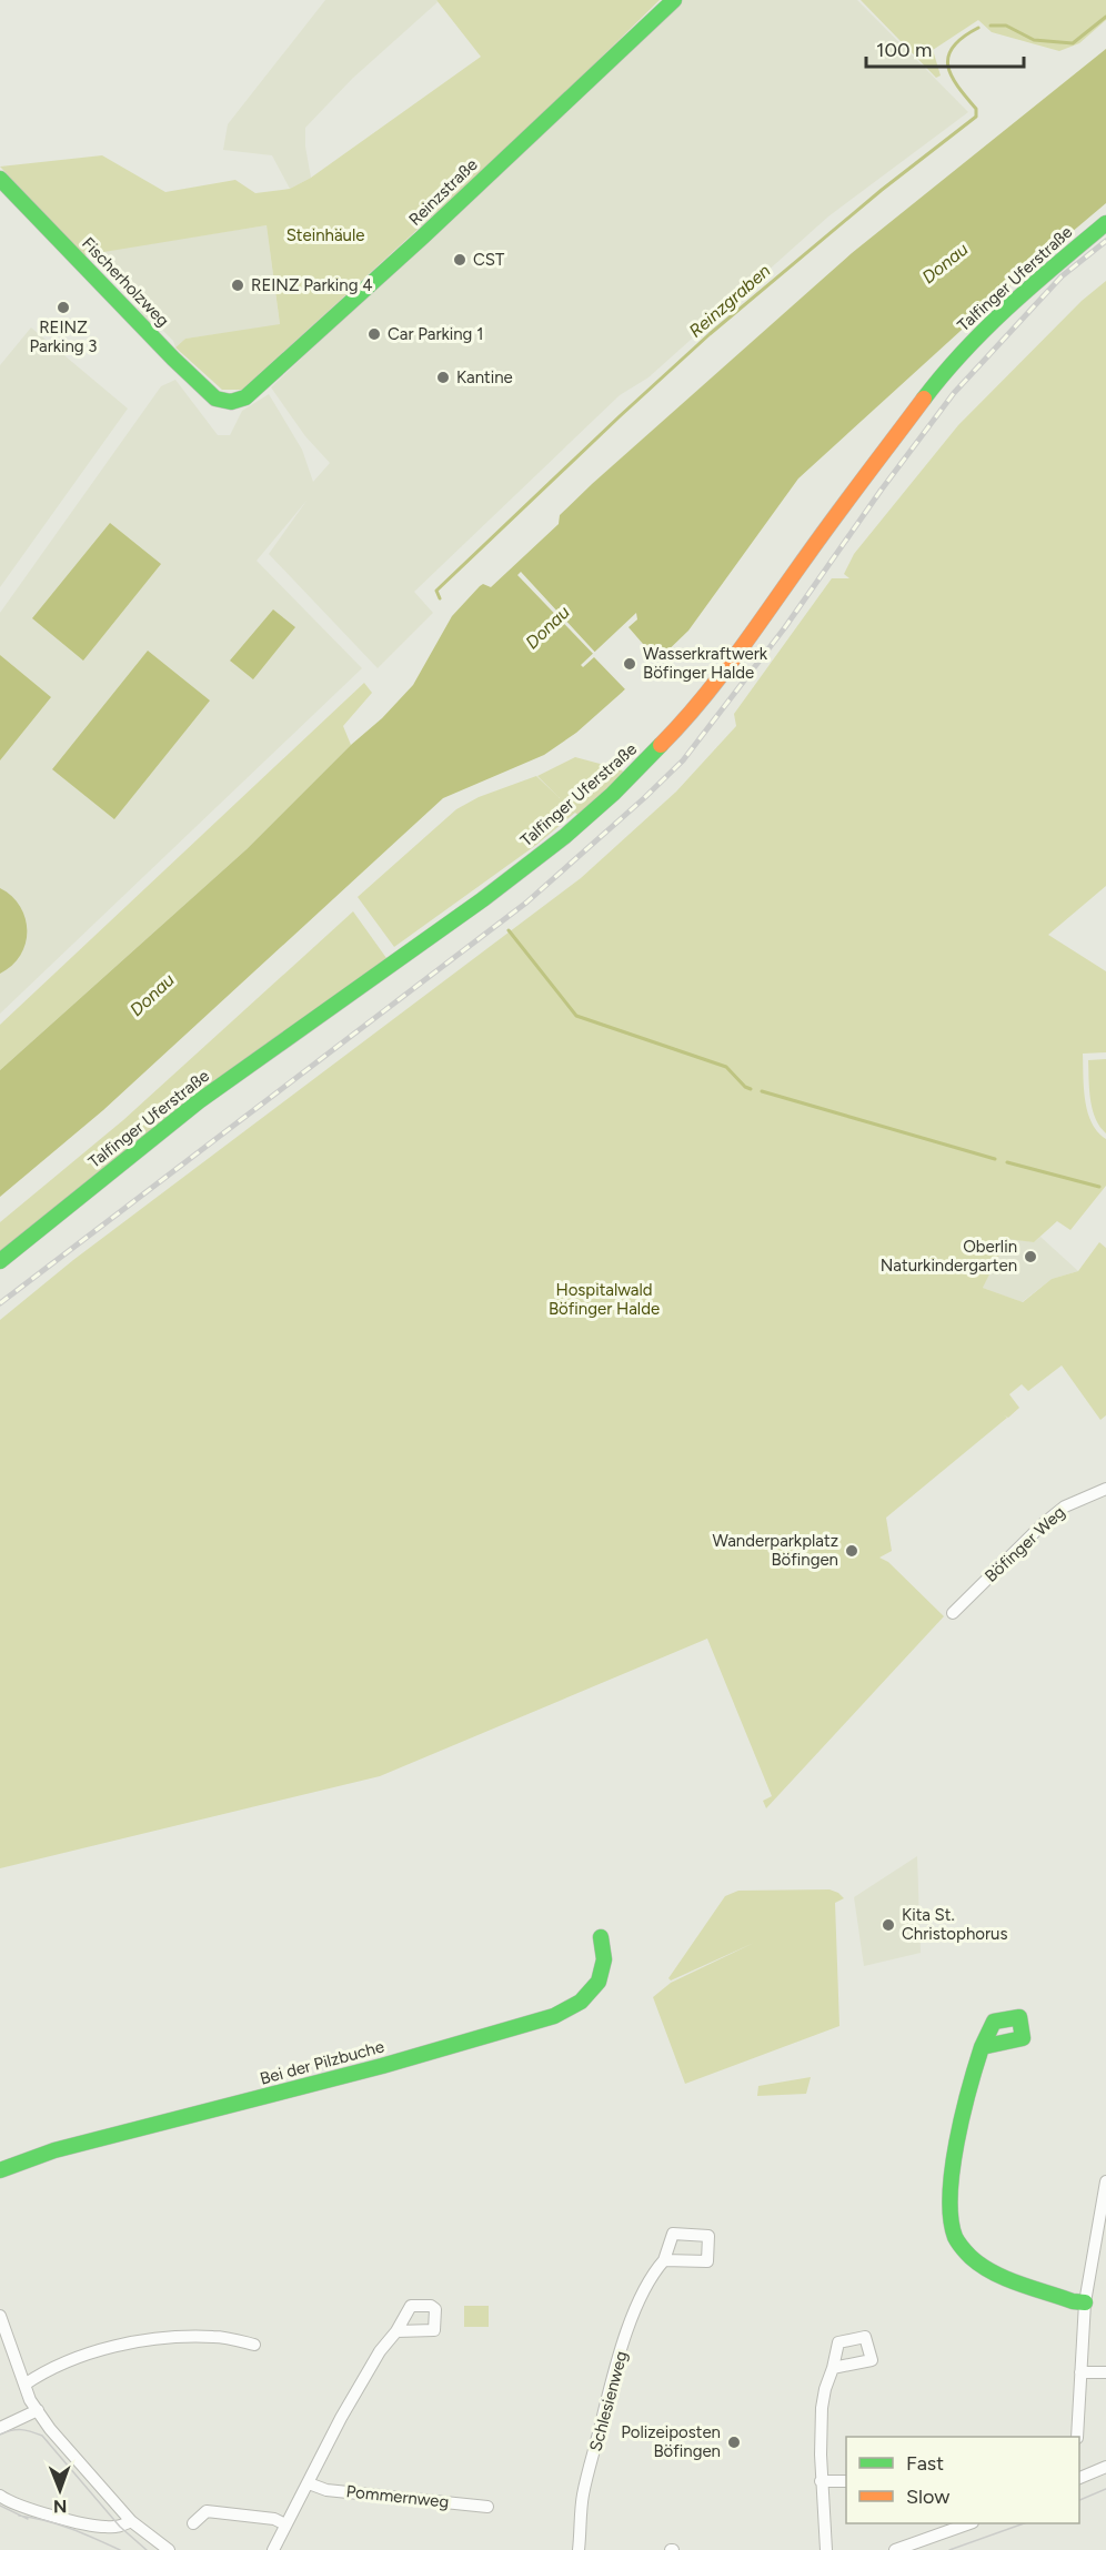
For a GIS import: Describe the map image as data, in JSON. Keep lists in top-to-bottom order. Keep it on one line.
{"streets":{"street":["Reinzstraße","Talfinger Uferstraße","Fischerholzweg","Böfinger Weg","Bei der Pilzbuche","Schlesienweg","Pommernweg"]},"crossings":[["Reinzstraße","Fischerholzweg"]],"water":["Donau","Reinzgraben"],"parks":["Steinhäule","Hospitalwald Böfinger Halde"],"places":["CST","REINZ Parking 4","REINZ Parking 3","Car Parking 1","Kantine","Wasserkraftwerk Böfinger Halde","Oberlin Naturkindergarten","Wanderparkplatz Böfingen","Kita St. Christophorus","Polizeiposten Böfingen"],"legend":["Fast","Slow"],"scale_bar":"100 m","north":"bottom"}
